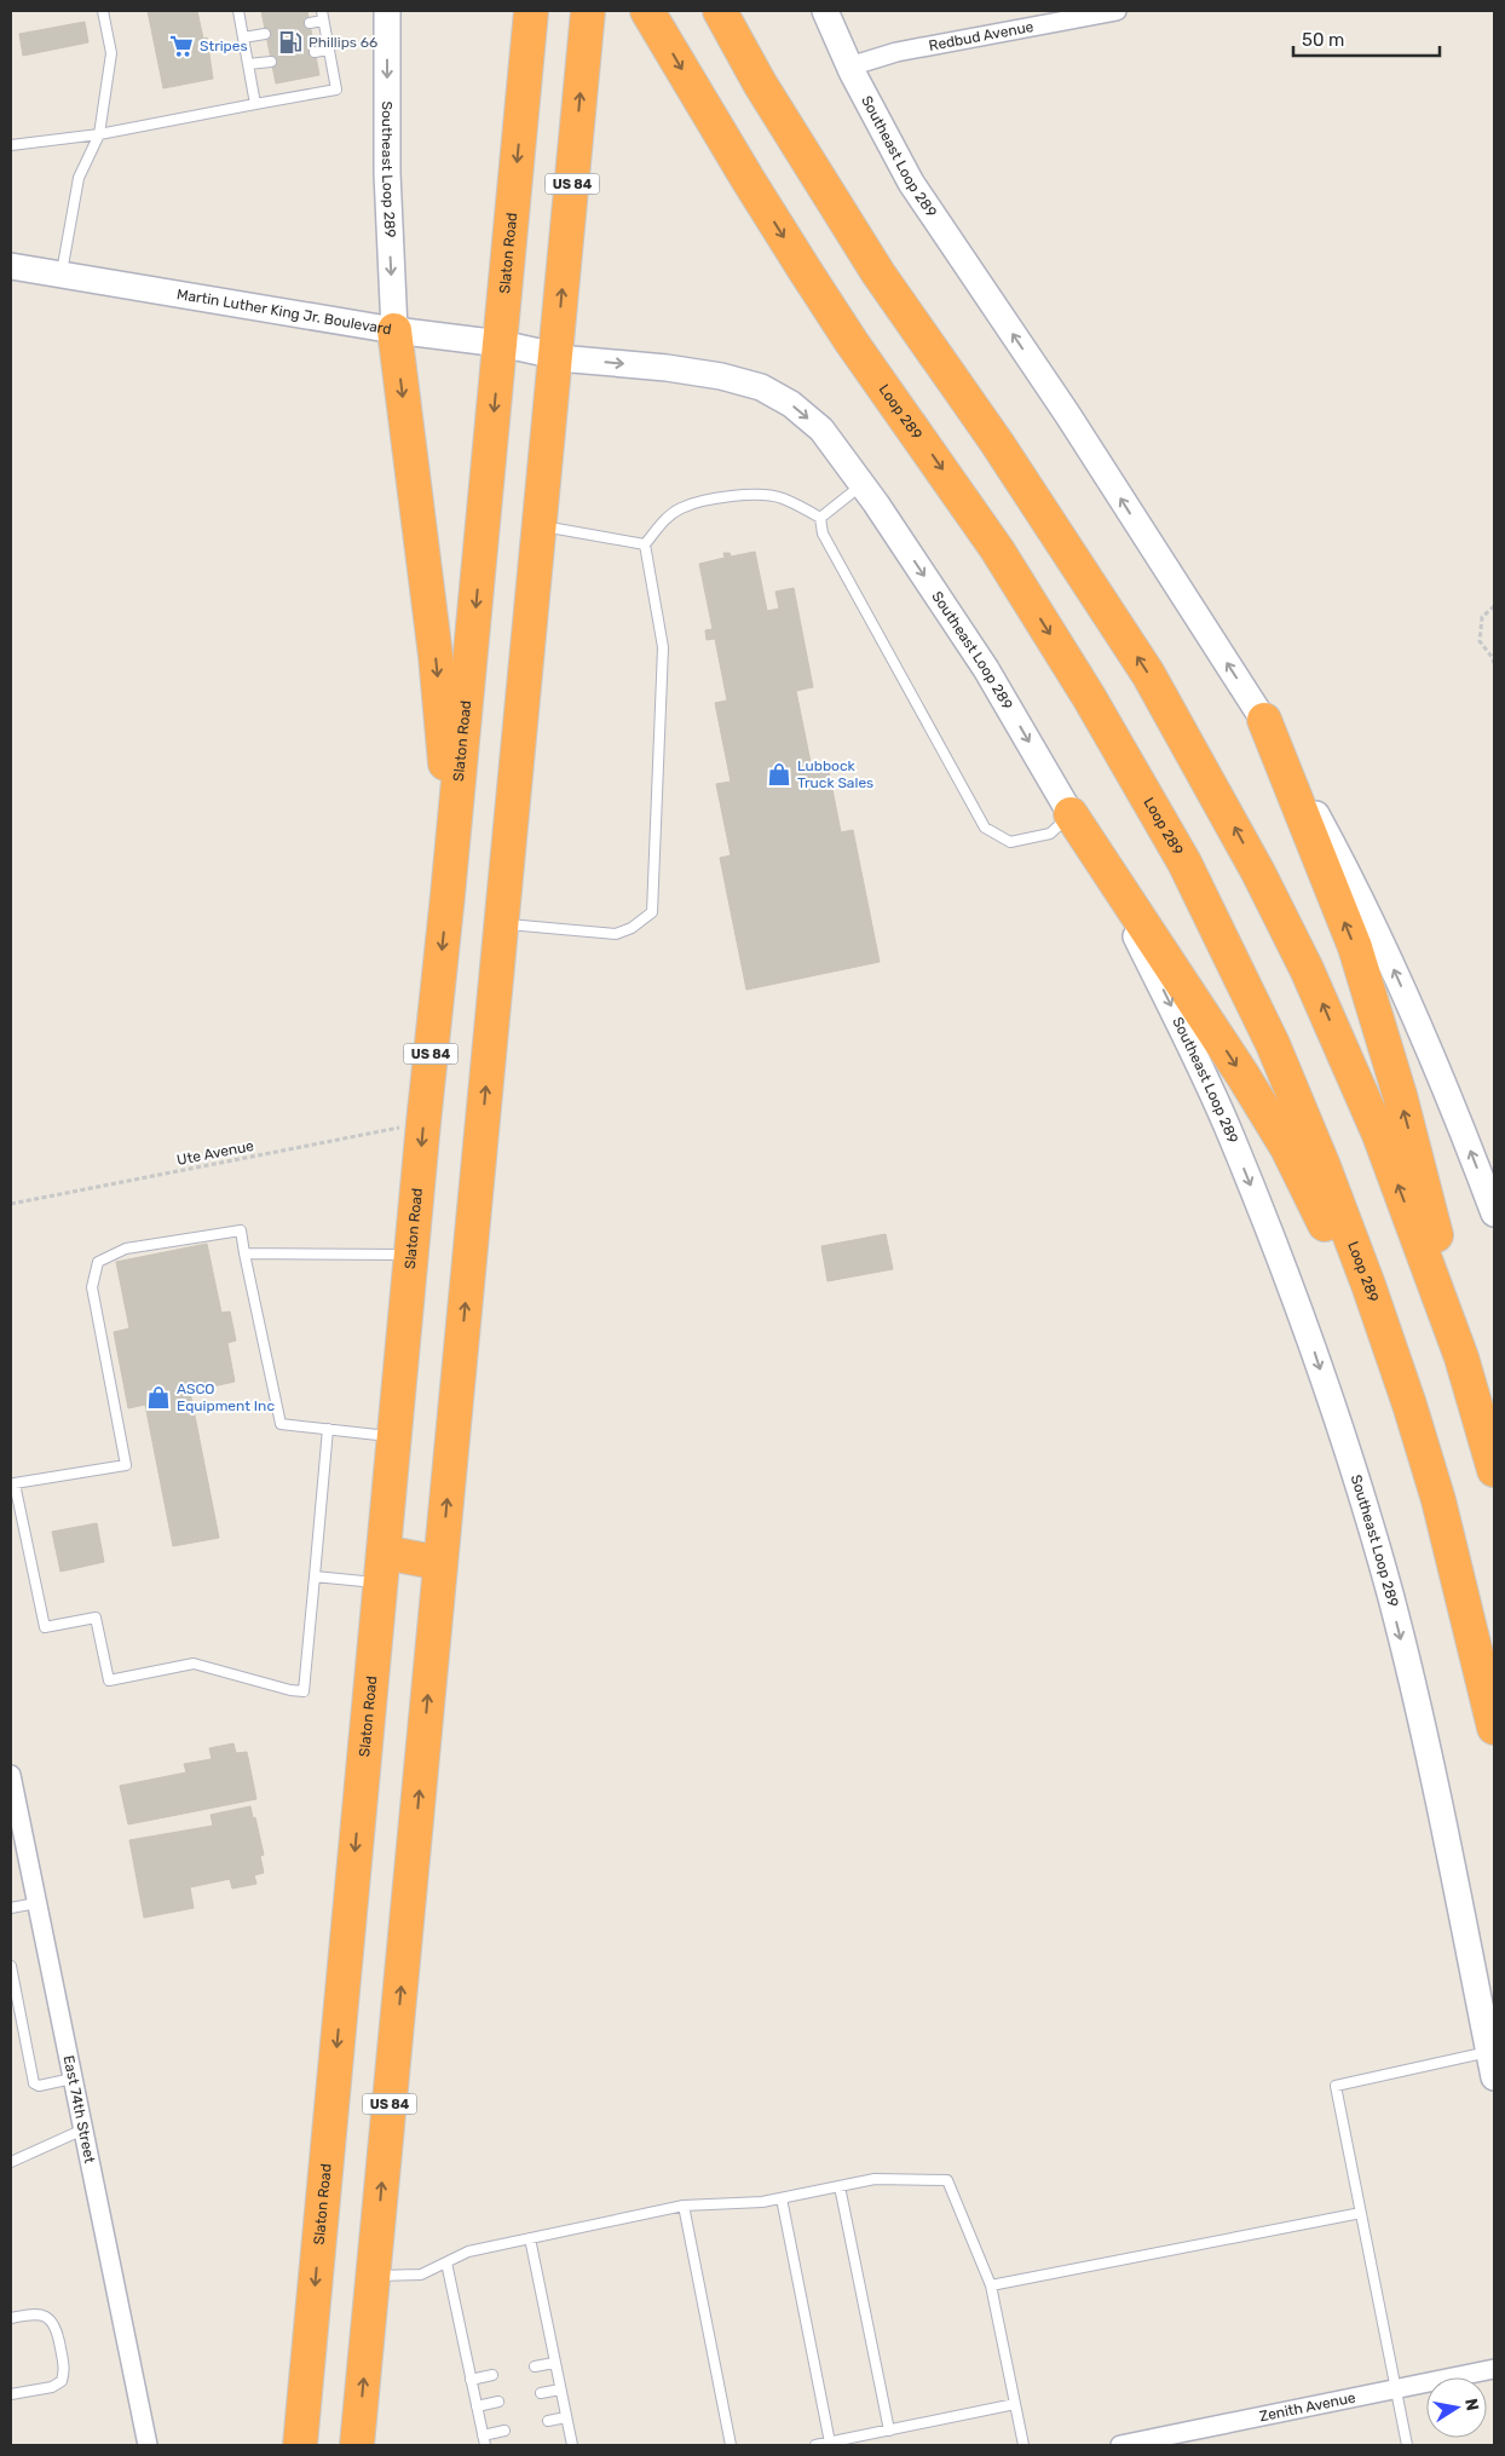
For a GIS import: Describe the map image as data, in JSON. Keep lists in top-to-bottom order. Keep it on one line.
{"streets":{"highway":["US 84","Slaton Road","Loop 289"],"main road":["Southeast Loop 289","Martin Luther King Jr. Boulevard"],"street":["Redbud Avenue","East 74th Street","Zenith Avenue"],"path":["Ute Avenue"]},"crossings":[["Redbud Avenue","Southeast Loop 289"],["Southeast Loop 289","US 84"],["Southeast Loop 289","Martin Luther King Jr. Boulevard"],["US 84","Martin Luther King Jr. Boulevard"],["Slaton Road","Martin Luther King Jr. Boulevard"],["Slaton Road","Ute Avenue"]],"places":{"fuel station":["Phillips 66"],"supermarket":["Stripes"],"shop":["Lubbock Truck Sales","ASCO Equipment Inc"]},"scale_bar":"50 m","north":"right"}
